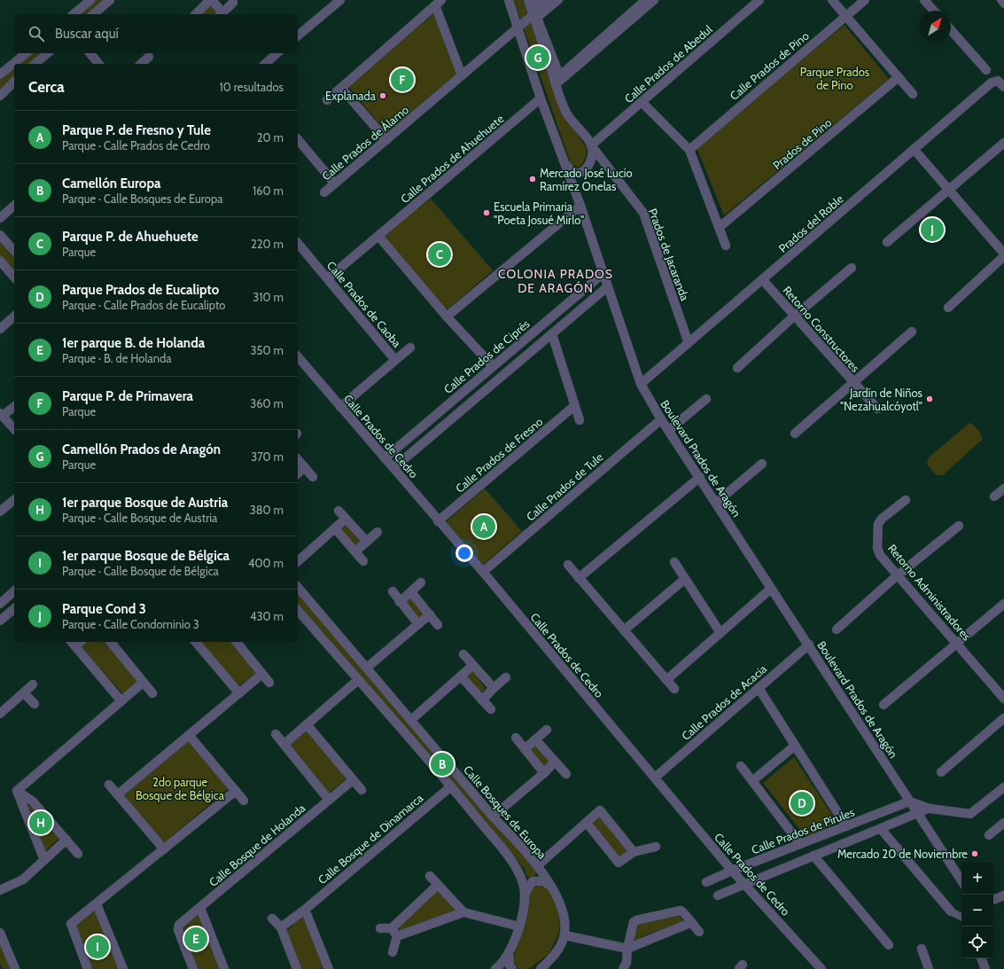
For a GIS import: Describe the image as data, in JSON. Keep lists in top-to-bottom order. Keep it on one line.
{"streets":{"street":["Calle Prados de Abedul","Calle Prados de Pino","Calle Prados de Álamo","Prados de Pino","Calle Prados de Ahuehuete","Prados del Roble","Prados de Jacaranda","Calle Prados de Caoba","Retorno Constructores","Calle Prados de Ciprés","Calle Prados de Cedro","Calle Prados de Fresno","Boulevard Prados de Aragón","Calle Prados de Tule","Retorno Administradores","Calle Prados de Acacia","Calle Bosques de Europa","Calle Prados de Pirules","Calle Bosque de Dinamarca","Calle Bosque de Holanda"]},"crossings":[["Calle Prados de Abedul","Prados de Jacaranda"],["Calle Prados de Álamo","Boulevard Prados de Aragón"],["Calle Prados de Ahuehuete","Calle Prados de Caoba"],["Calle Prados de Ahuehuete","Boulevard Prados de Aragón"],["Prados del Roble","Prados de Jacaranda"],["Prados del Roble","Retorno Constructores"],["Prados del Roble","Boulevard Prados de Aragón"],["Calle Prados de Caoba","Calle Prados de Cedro"],["Calle Prados de Ciprés","Calle Prados de Cedro"],["Calle Prados de Ciprés","Boulevard Prados de Aragón"],["Calle Prados de Cedro","Calle Prados de Fresno"],["Calle Prados de Cedro","Calle Prados de Tule"],["Calle Prados de Cedro","Calle Prados de Acacia"],["Calle Prados de Cedro","Calle Prados de Pirules"],["Boulevard Prados de Aragón","Calle Prados de Tule"],["Boulevard Prados de Aragón","Calle Prados de Acacia"],["Boulevard Prados de Aragón","Calle Prados de Pirules"]],"districts":["COLONIA PRADOS DE ARAGÓN"],"parks":["Parque Prados de Pino","2do parque Bosque de Bélgica"],"places":["Explanada","Mercado José Lucio Ramírez Onelas","Escuela Primaria \"Poeta Josué Mirlo\"","Jardín de Niños \"Nezahualcóyotl\"","Mercado 20 de Noviembre"],"north":"top right","page":{"search":"Buscar aquí","pins":["G","F","J","C","A","B","D","H","E","I"],"heading":["Cerca","10 resultados"],"list":[{"mark":"A","name":"Parque P. de Fresno y Tule","note":"Parque · Calle Prados de Cedro","value":"20 m"},{"mark":"B","name":"Camellón Europa","note":"Parque · Calle Bosques de Europa","value":"160 m"},{"mark":"C","name":"Parque P. de Ahuehuete","note":"Parque","value":"220 m"},{"mark":"D","name":"Parque Prados de Eucalipto","note":"Parque · Calle Prados de Eucalipto","value":"310 m"},{"mark":"E","name":"1er parque B. de Holanda","note":"Parque · B. de Holanda","value":"350 m"},{"mark":"F","name":"Parque P. de Primavera","note":"Parque","value":"360 m"},{"mark":"G","name":"Camellón Prados de Aragón","note":"Parque","value":"370 m"},{"mark":"H","name":"1er parque Bosque de Austria","note":"Parque · Calle Bosque de Austria","value":"380 m"},{"mark":"I","name":"1er parque Bosque de Bélgica","note":"Parque · Calle Bosque de Bélgica","value":"400 m"},{"mark":"J","name":"Parque Cond 3","note":"Parque · Calle Condominio 3","value":"430 m"}],"map_buttons":["+","−"]}}
